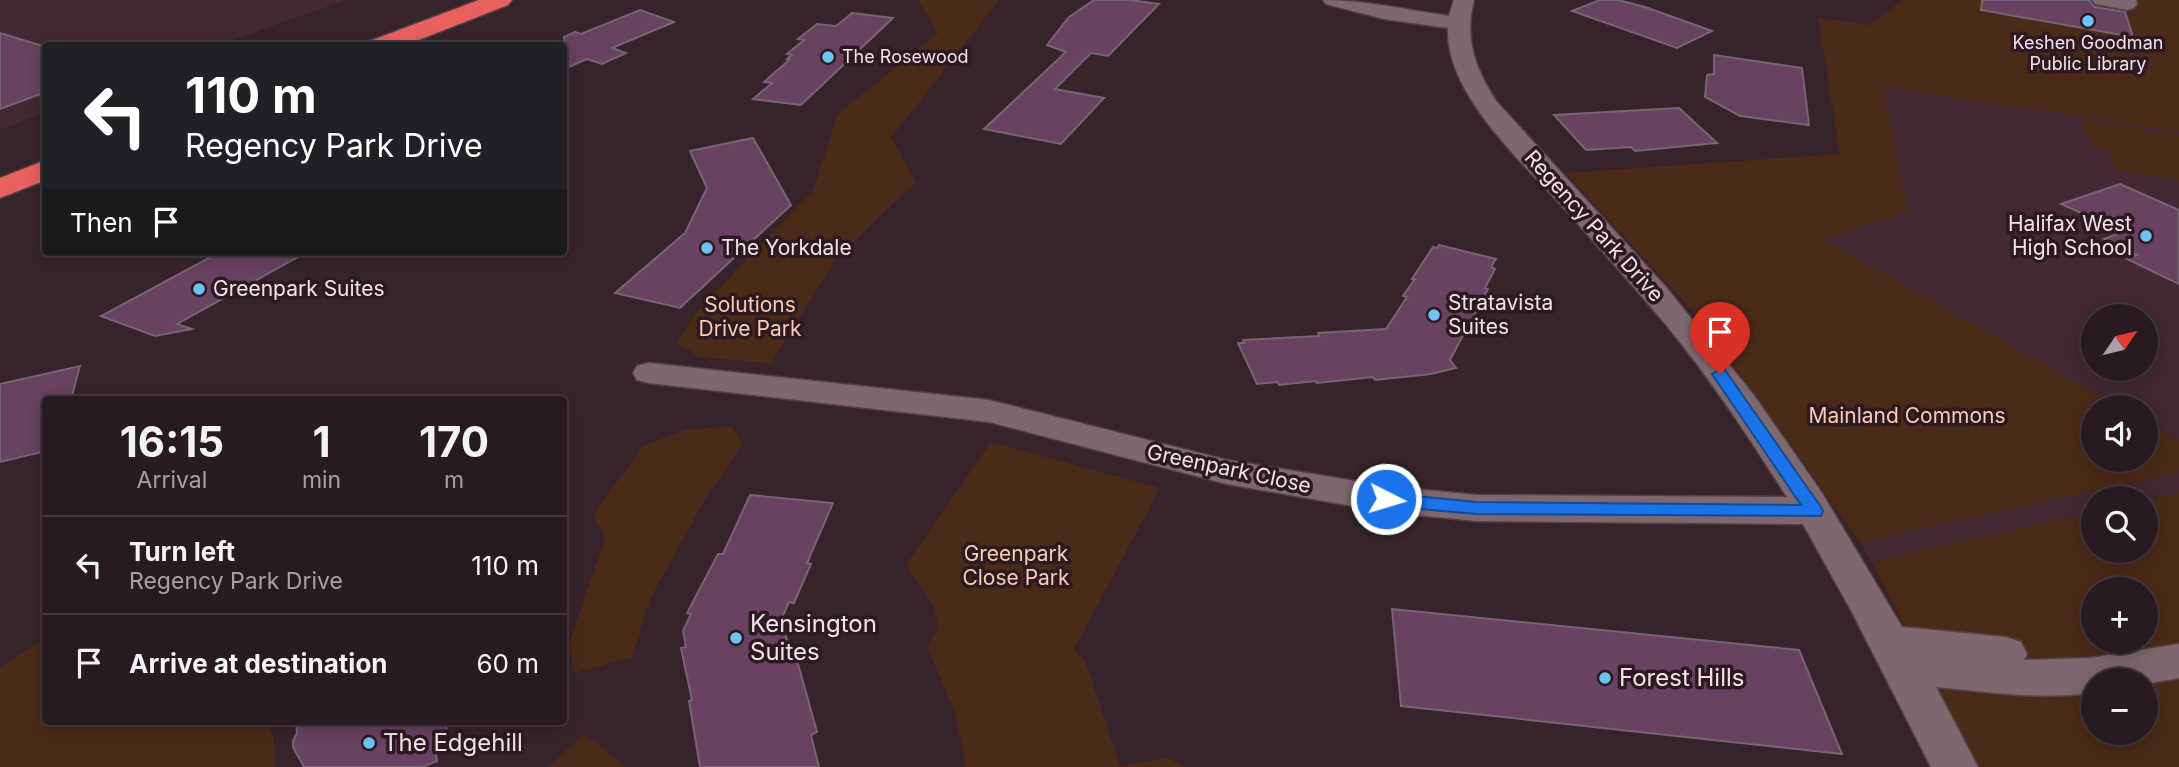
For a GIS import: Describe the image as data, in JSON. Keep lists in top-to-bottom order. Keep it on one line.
{"streets":{"street":["Regency Park Drive","Greenpark Close"]},"crossings":[["Regency Park Drive","Greenpark Close"]],"parks":["Solutions Drive Park","Mainland Commons","Greenpark Close Park"],"places":["Keshen Goodman Public Library","The Rosewood","Halifax West High School","The Yorkdale","Greenpark Suites","Stratavista Suites","Kensington Suites","Forest Hills","The Edgehill"],"north":"top right","page":{"turn":["110 m","Regency Park Drive"],"then":"Then","map_buttons":["+","−"],"eta":["16:15","Arrival","1","min","170","m"],"list":[{"name":"Turn left","note":"Regency Park Drive","value":"110 m"},{"name":"Arrive at destination","value":"60 m"}]}}
